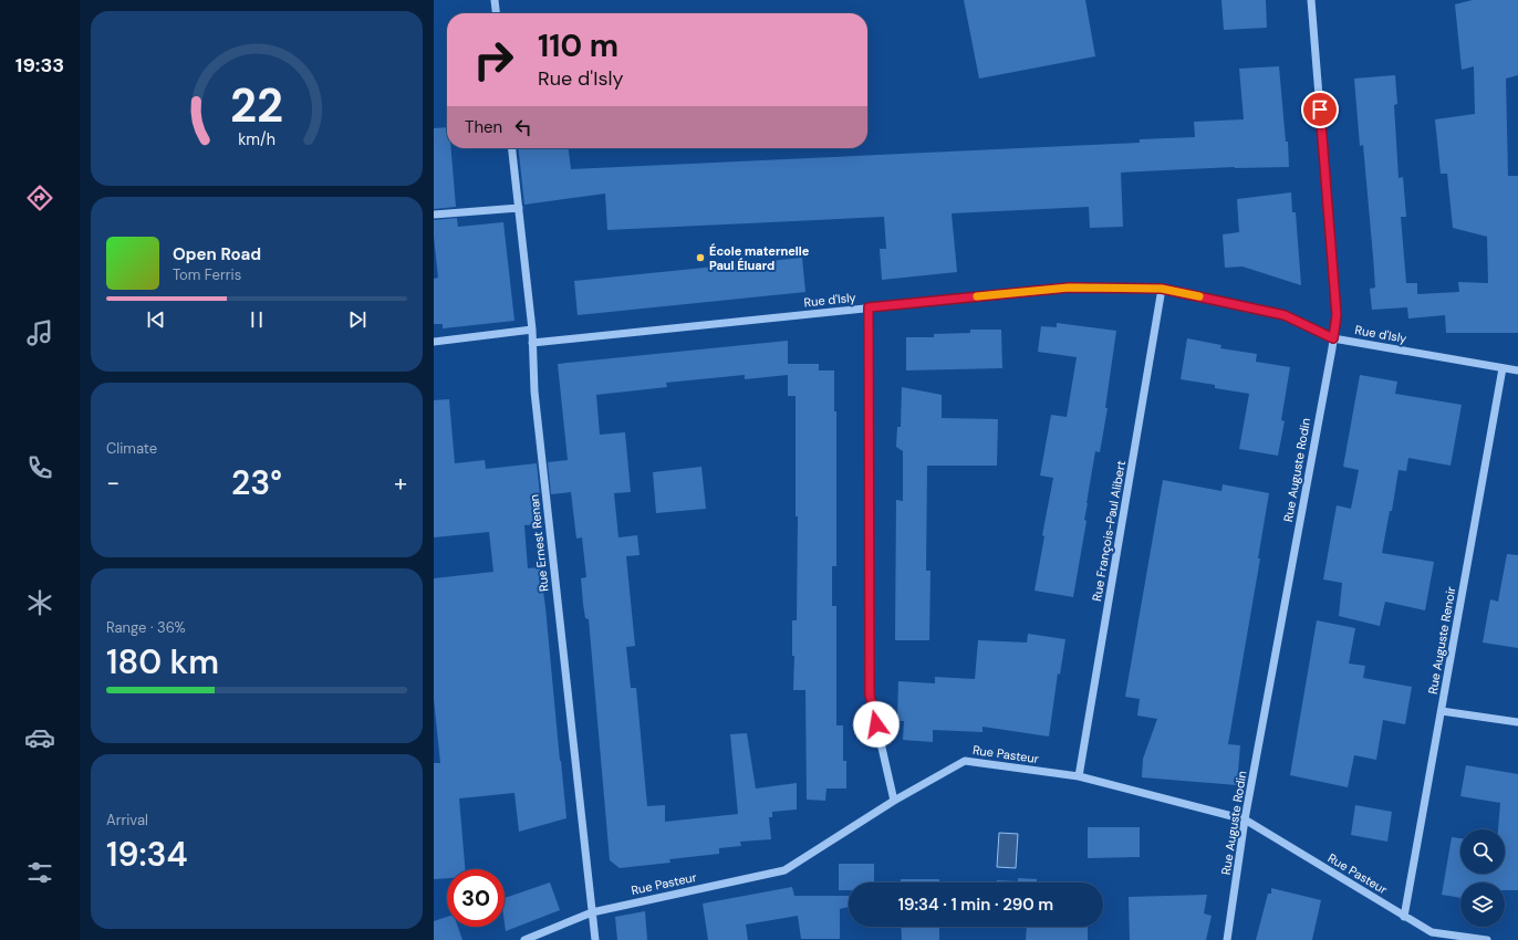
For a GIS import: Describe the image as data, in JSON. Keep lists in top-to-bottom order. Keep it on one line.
{"streets":{"street":["Rue d'Isly","Rue Auguste Rodin","Rue François-Paul Alibert","Rue Ernest Renan","Rue Auguste Renoir","Rue Pasteur"]},"crossings":[["Rue d'Isly","Rue Auguste Rodin"],["Rue d'Isly","Rue François-Paul Alibert"],["Rue d'Isly","Rue Ernest Renan"],["Rue d'Isly","Rue Auguste Renoir"],["Rue Auguste Rodin","Rue Pasteur"],["Rue François-Paul Alibert","Rue Pasteur"],["Rue Ernest Renan","Rue Pasteur"],["Rue Auguste Renoir","Rue Pasteur"]],"places":["École maternelle Paul Éluard"],"page":{"tabs":"19:33","turn":["110 m","Rue d'Isly"],"then":"Then","song":["Open Road","Tom Ferris"],"tile":["Climate",["Range · 36%","180 km"],["Arrival","19:34"]],"heat":["−","23°","+"],"limit":"30","trip":"19:34 · 1 min · 290 m","gauge":["22","km/h"]}}
